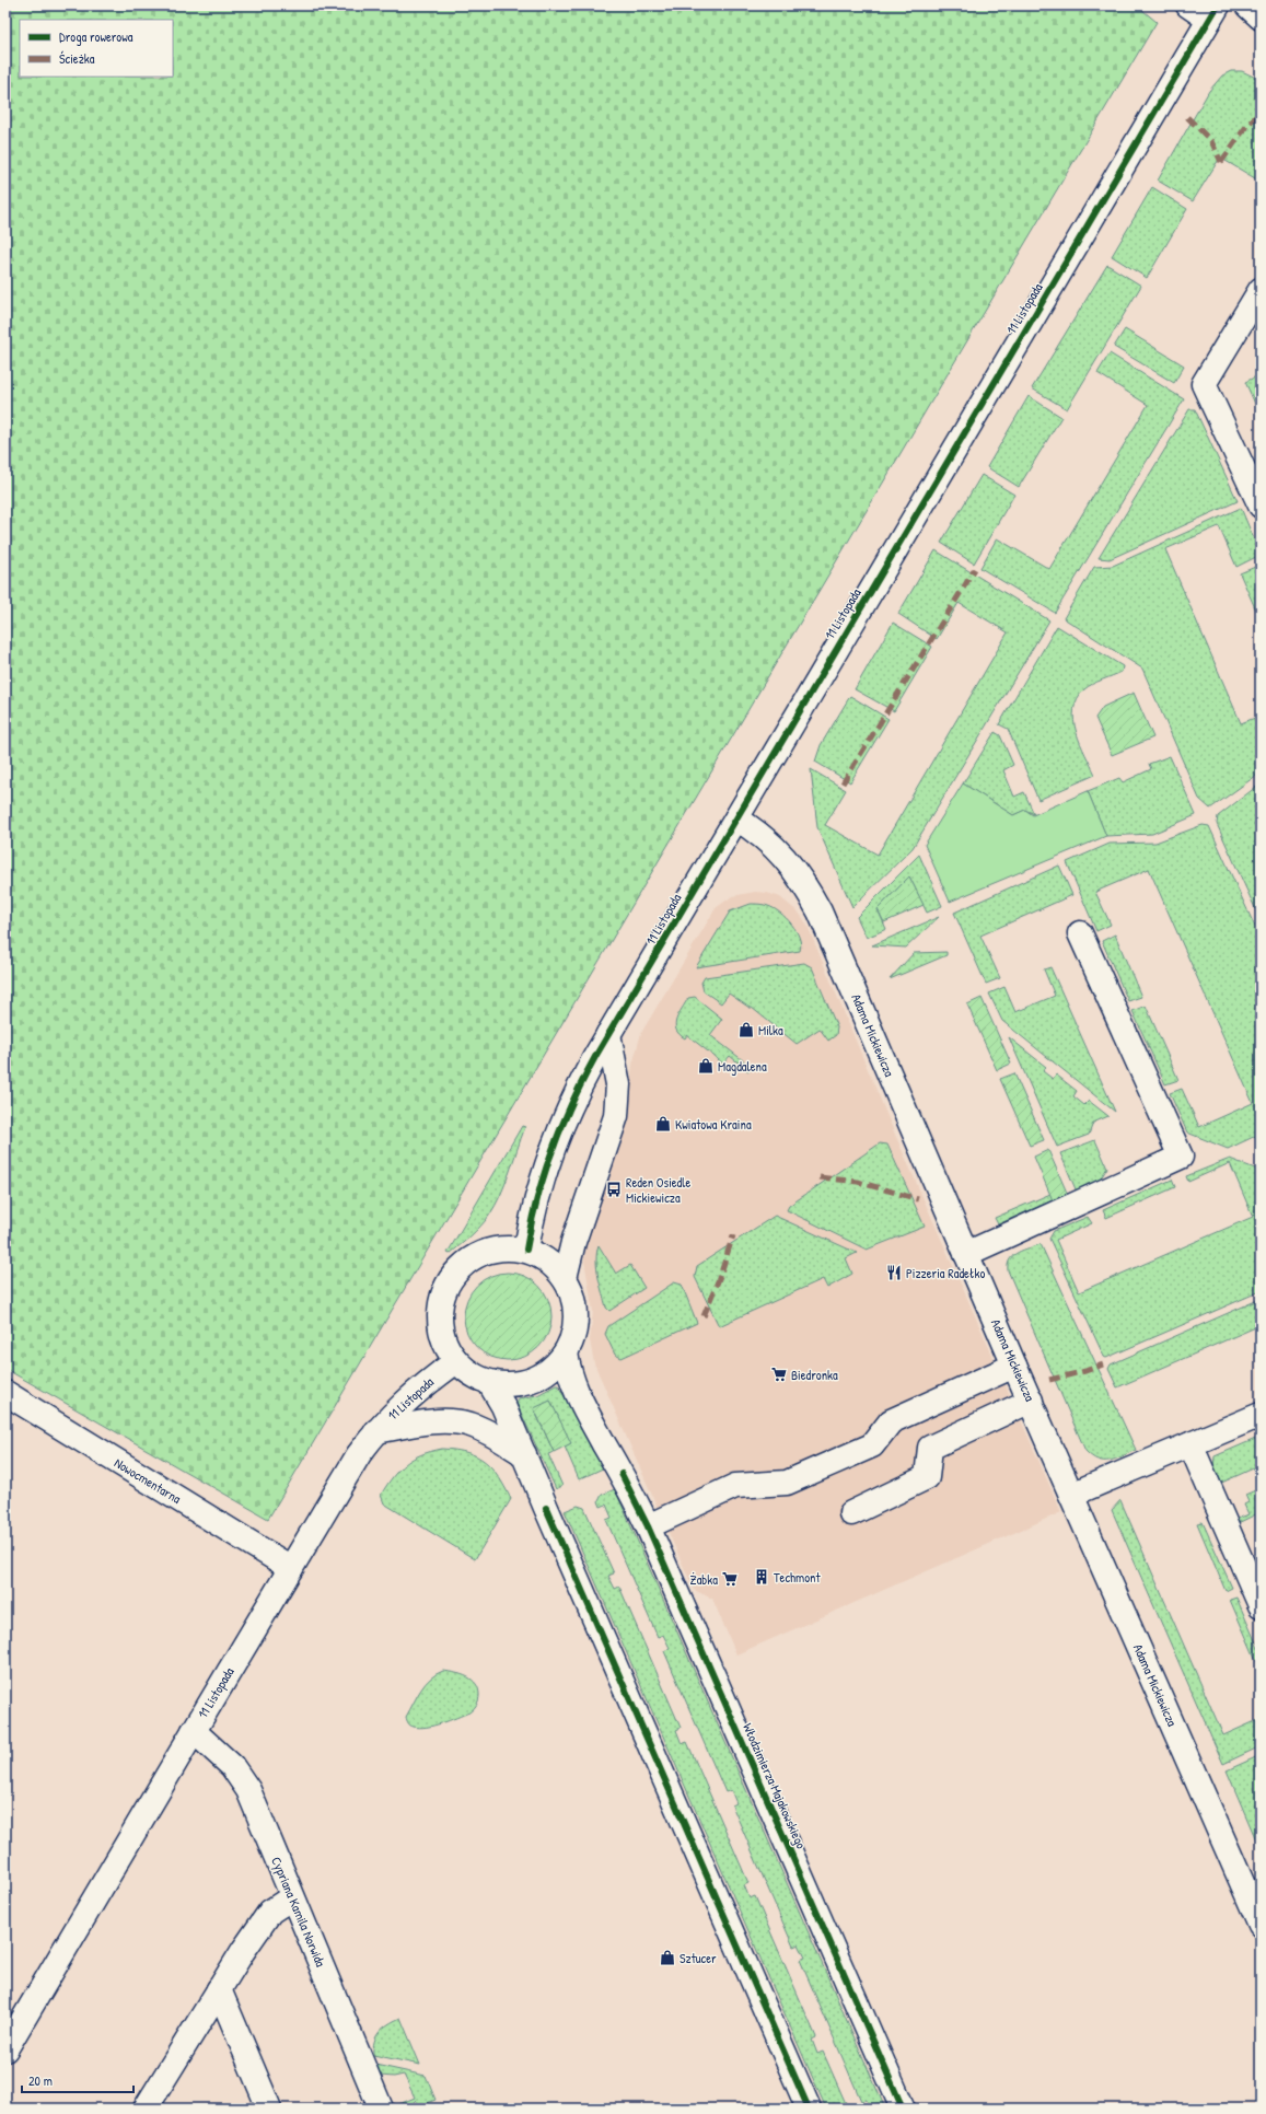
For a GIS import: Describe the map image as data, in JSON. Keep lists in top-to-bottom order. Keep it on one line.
{"streets":{"street":["11 Listopada","Adama Mickiewicza","Nowocmentarna","Włodzimierza Majakowskiego","Cypriana Kamila Norwida"]},"crossings":[["11 Listopada","Adama Mickiewicza"],["11 Listopada","Nowocmentarna"],["11 Listopada","Włodzimierza Majakowskiego"],["11 Listopada","Cypriana Kamila Norwida"]],"places":{"shop":["Milka","Magdalena","Kwiatowa Kraina","Sztucer"],"bus stop":["Reden Osiedle Mickiewicza"],"restaurant":["Pizzeria Radełko"],"supermarket":["Biedronka","Żabka"],"building":["Techmont"]},"legend":["Droga rowerowa","Ścieżka"],"scale_bar":"20 m"}
